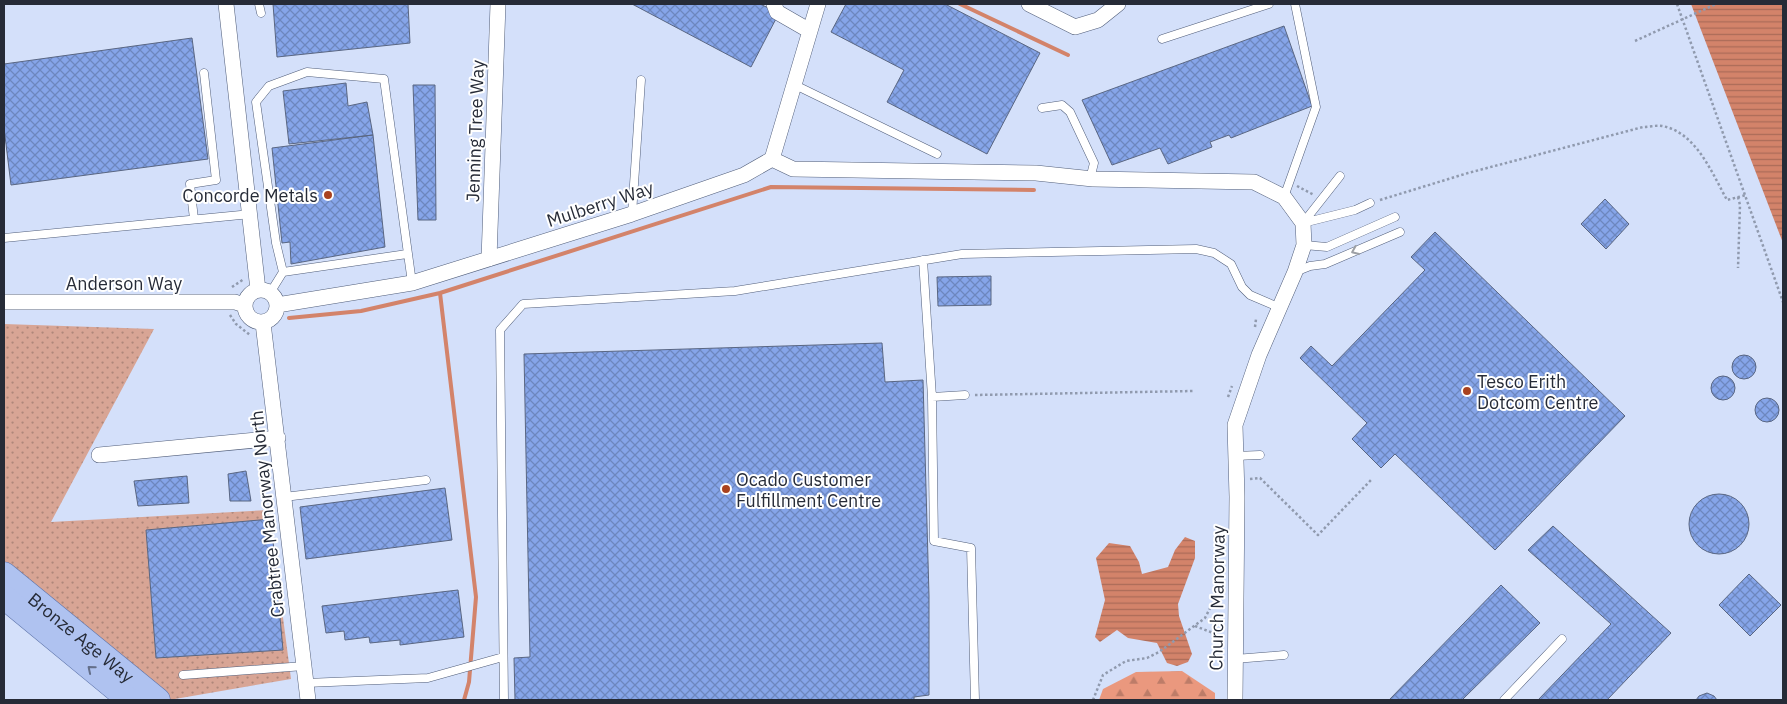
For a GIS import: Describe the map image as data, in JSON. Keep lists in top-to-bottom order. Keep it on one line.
{"streets":{"main road":["Bronze Age Way"],"street":["Jenning Tree Way","Mulberry Way","Anderson Way","Crabtree Manorway North","Church Manorway"]},"crossings":[["Jenning Tree Way","Mulberry Way"],["Mulberry Way","Anderson Way"],["Mulberry Way","Crabtree Manorway North"],["Anderson Way","Crabtree Manorway North"]],"places":["Concorde Metals","Tesco Erith Dotcom Centre","Ocado Customer Fulfillment Centre"]}
